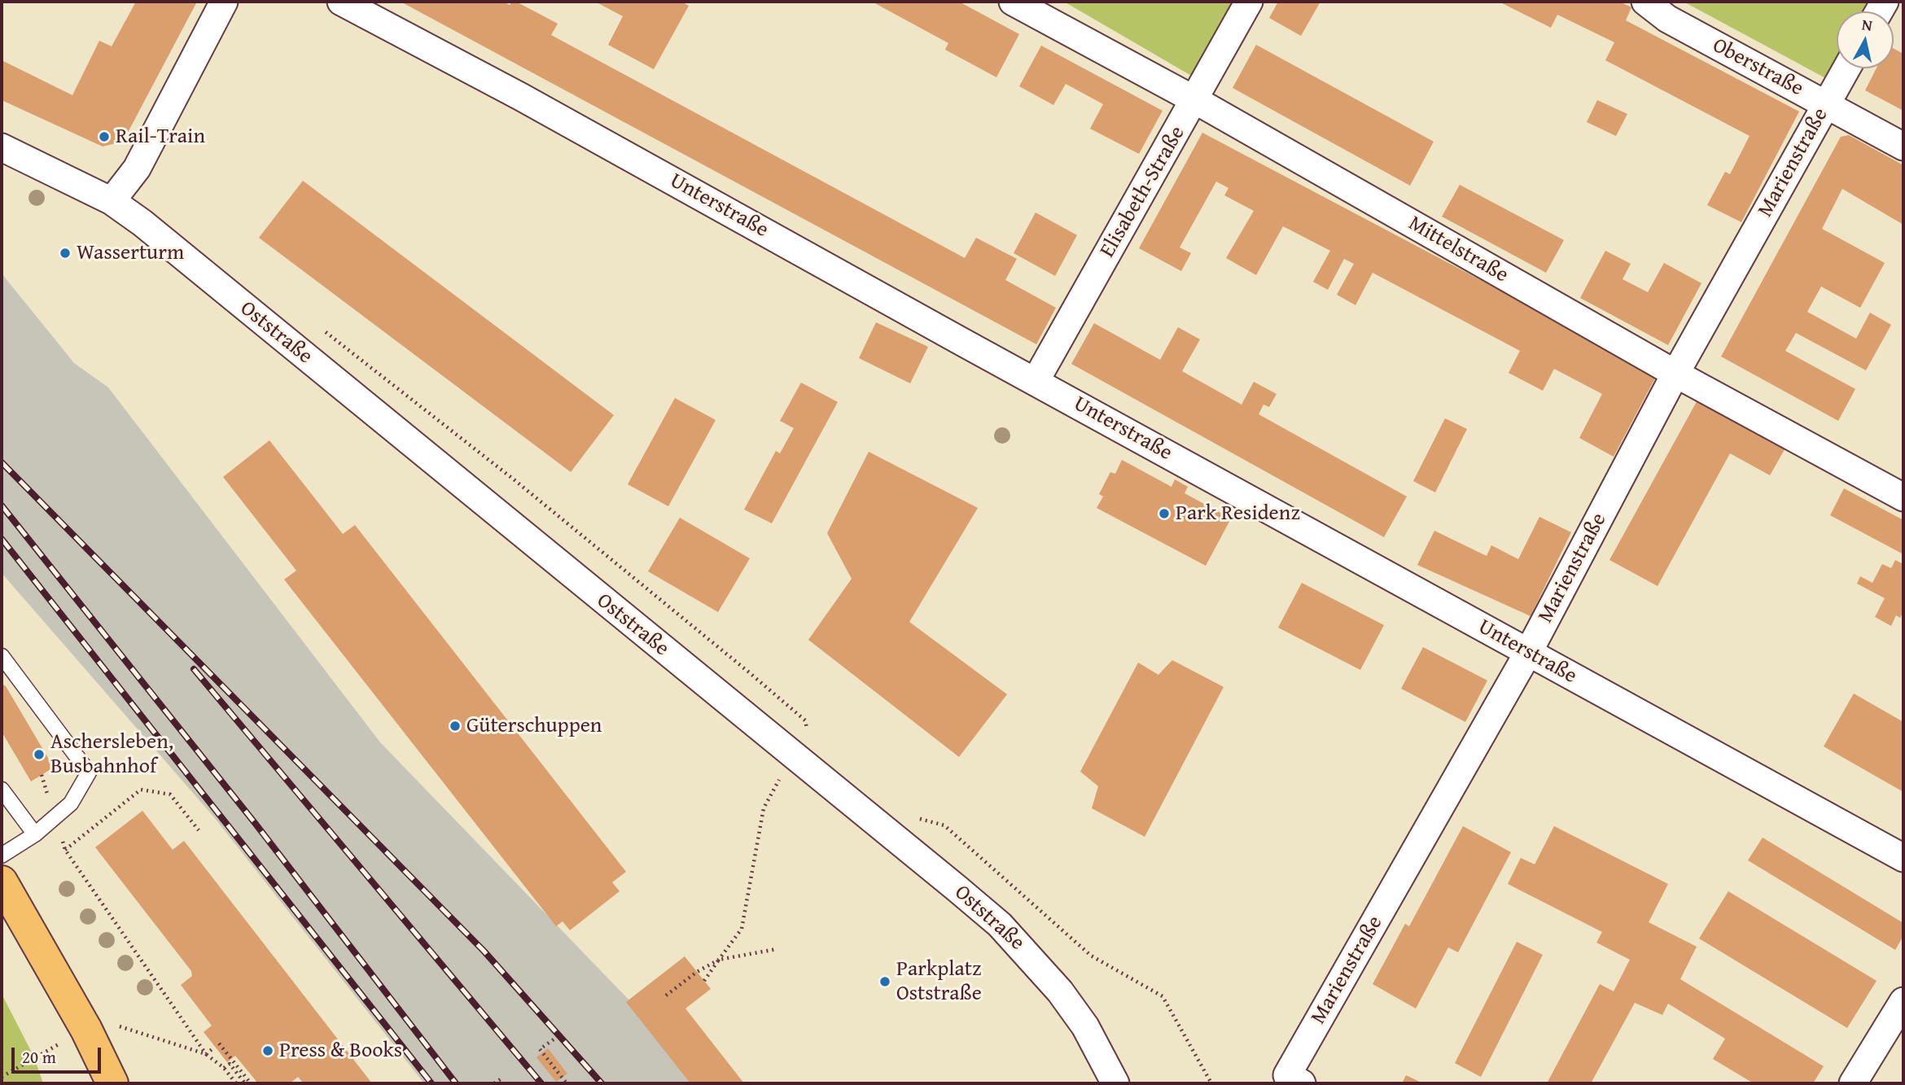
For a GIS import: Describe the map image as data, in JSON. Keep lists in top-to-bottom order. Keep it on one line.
{"streets":{"street":["Oberstraße","Marienstraße","Elisabeth-Straße","Unterstraße","Mittelstraße","Oststraße"]},"crossings":[["Oberstraße","Marienstraße"],["Marienstraße","Unterstraße"],["Marienstraße","Mittelstraße"],["Elisabeth-Straße","Unterstraße"],["Elisabeth-Straße","Mittelstraße"]],"places":["Rail-Train","Wasserturm","Park Residenz","Güterschuppen","Aschersleben, Busbahnhof","Parkplatz Oststraße","Press & Books"],"scale_bar":"20 m","north":"top"}
